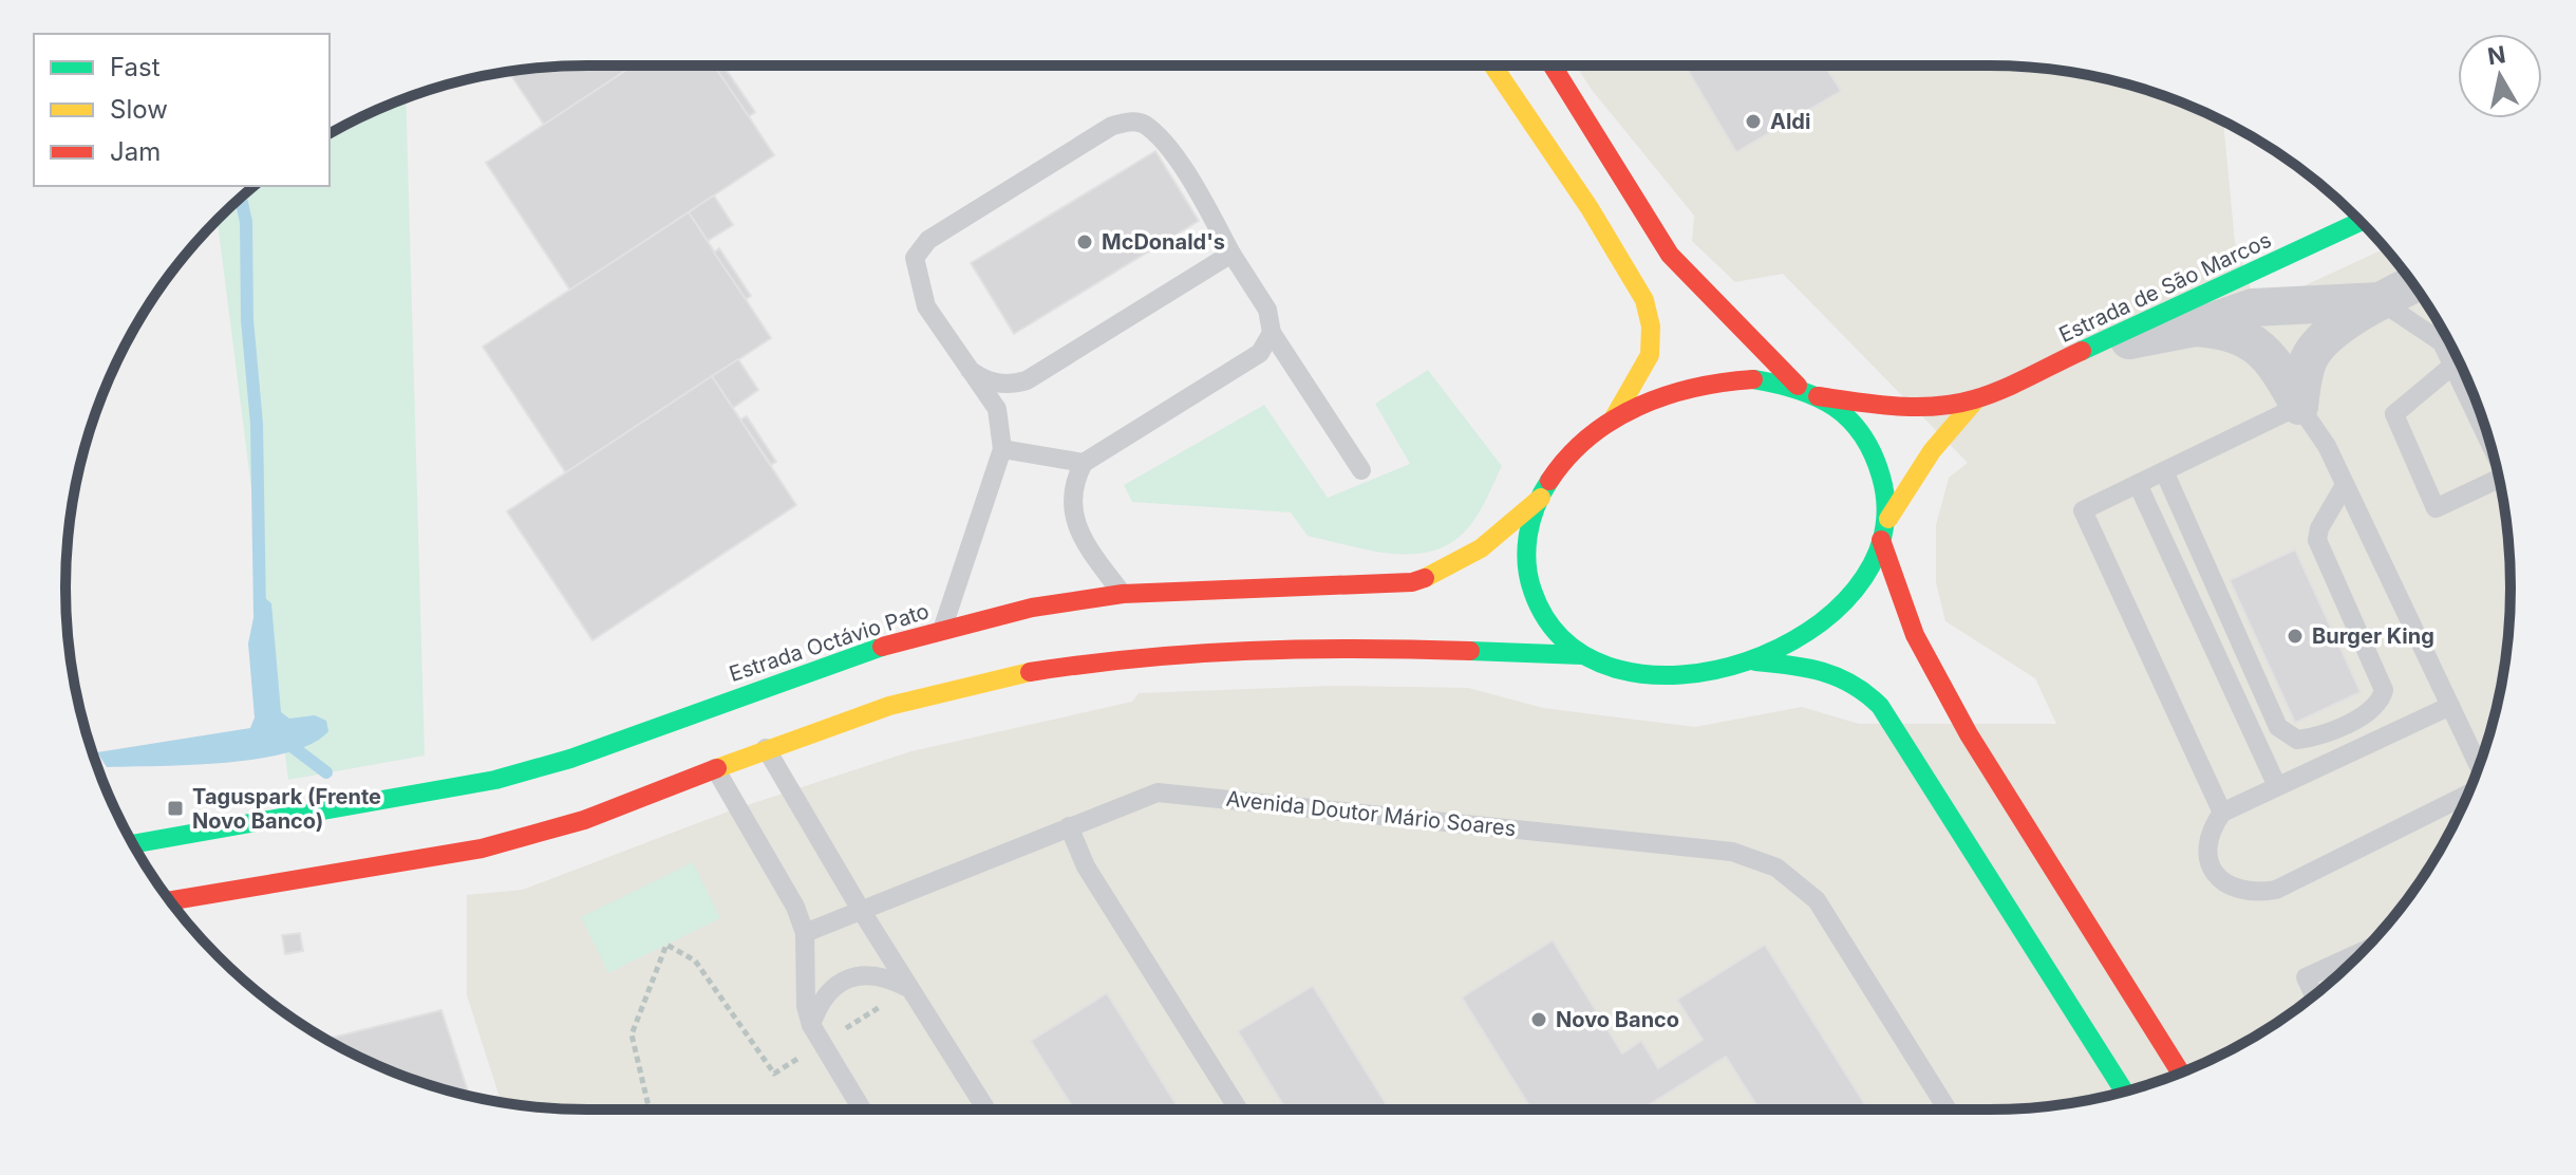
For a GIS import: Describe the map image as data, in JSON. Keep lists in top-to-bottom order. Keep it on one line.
{"streets":{"street":["Estrada de São Marcos","Estrada Octávio Pato"],"lane":["Avenida Doutor Mário Soares"]},"places":{"other":["Aldi","McDonald's","Burger King","Novo Banco"],"transit":["Taguspark (Frente Novo Banco)"]},"legend":["Fast","Slow","Jam"],"north":"top"}
